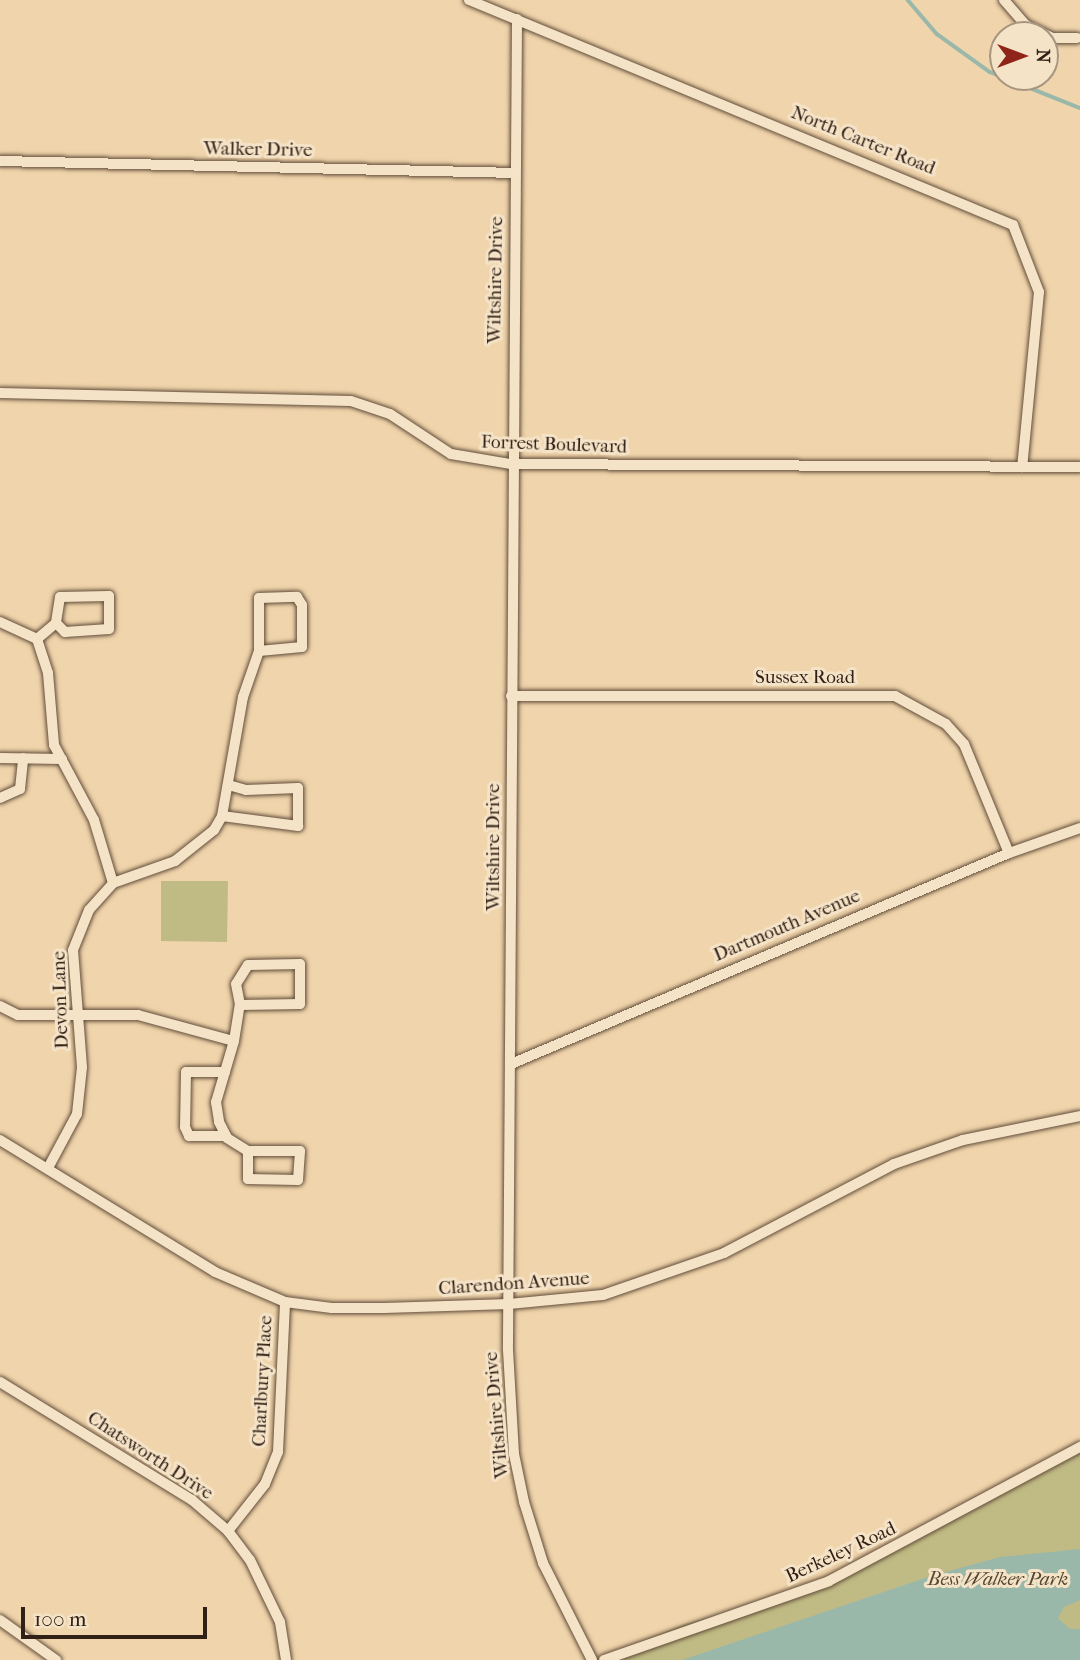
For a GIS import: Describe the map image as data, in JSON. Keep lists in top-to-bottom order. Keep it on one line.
{"streets":{"street":["North Carter Road","Walker Drive","Wiltshire Drive","Forrest Boulevard","Sussex Road","Dartmouth Avenue","Devon Lane","Clarendon Avenue","Charlbury Place","Chatsworth Drive","Berkeley Road"]},"crossings":[["North Carter Road","Wiltshire Drive"],["North Carter Road","Forrest Boulevard"],["Walker Drive","Wiltshire Drive"],["Wiltshire Drive","Forrest Boulevard"],["Wiltshire Drive","Sussex Road"],["Wiltshire Drive","Dartmouth Avenue"],["Wiltshire Drive","Clarendon Avenue"],["Sussex Road","Dartmouth Avenue"],["Devon Lane","Clarendon Avenue"],["Clarendon Avenue","Charlbury Place"],["Charlbury Place","Chatsworth Drive"]],"parks":["Bess Walker Park"],"scale_bar":"100 m","north":"right"}
